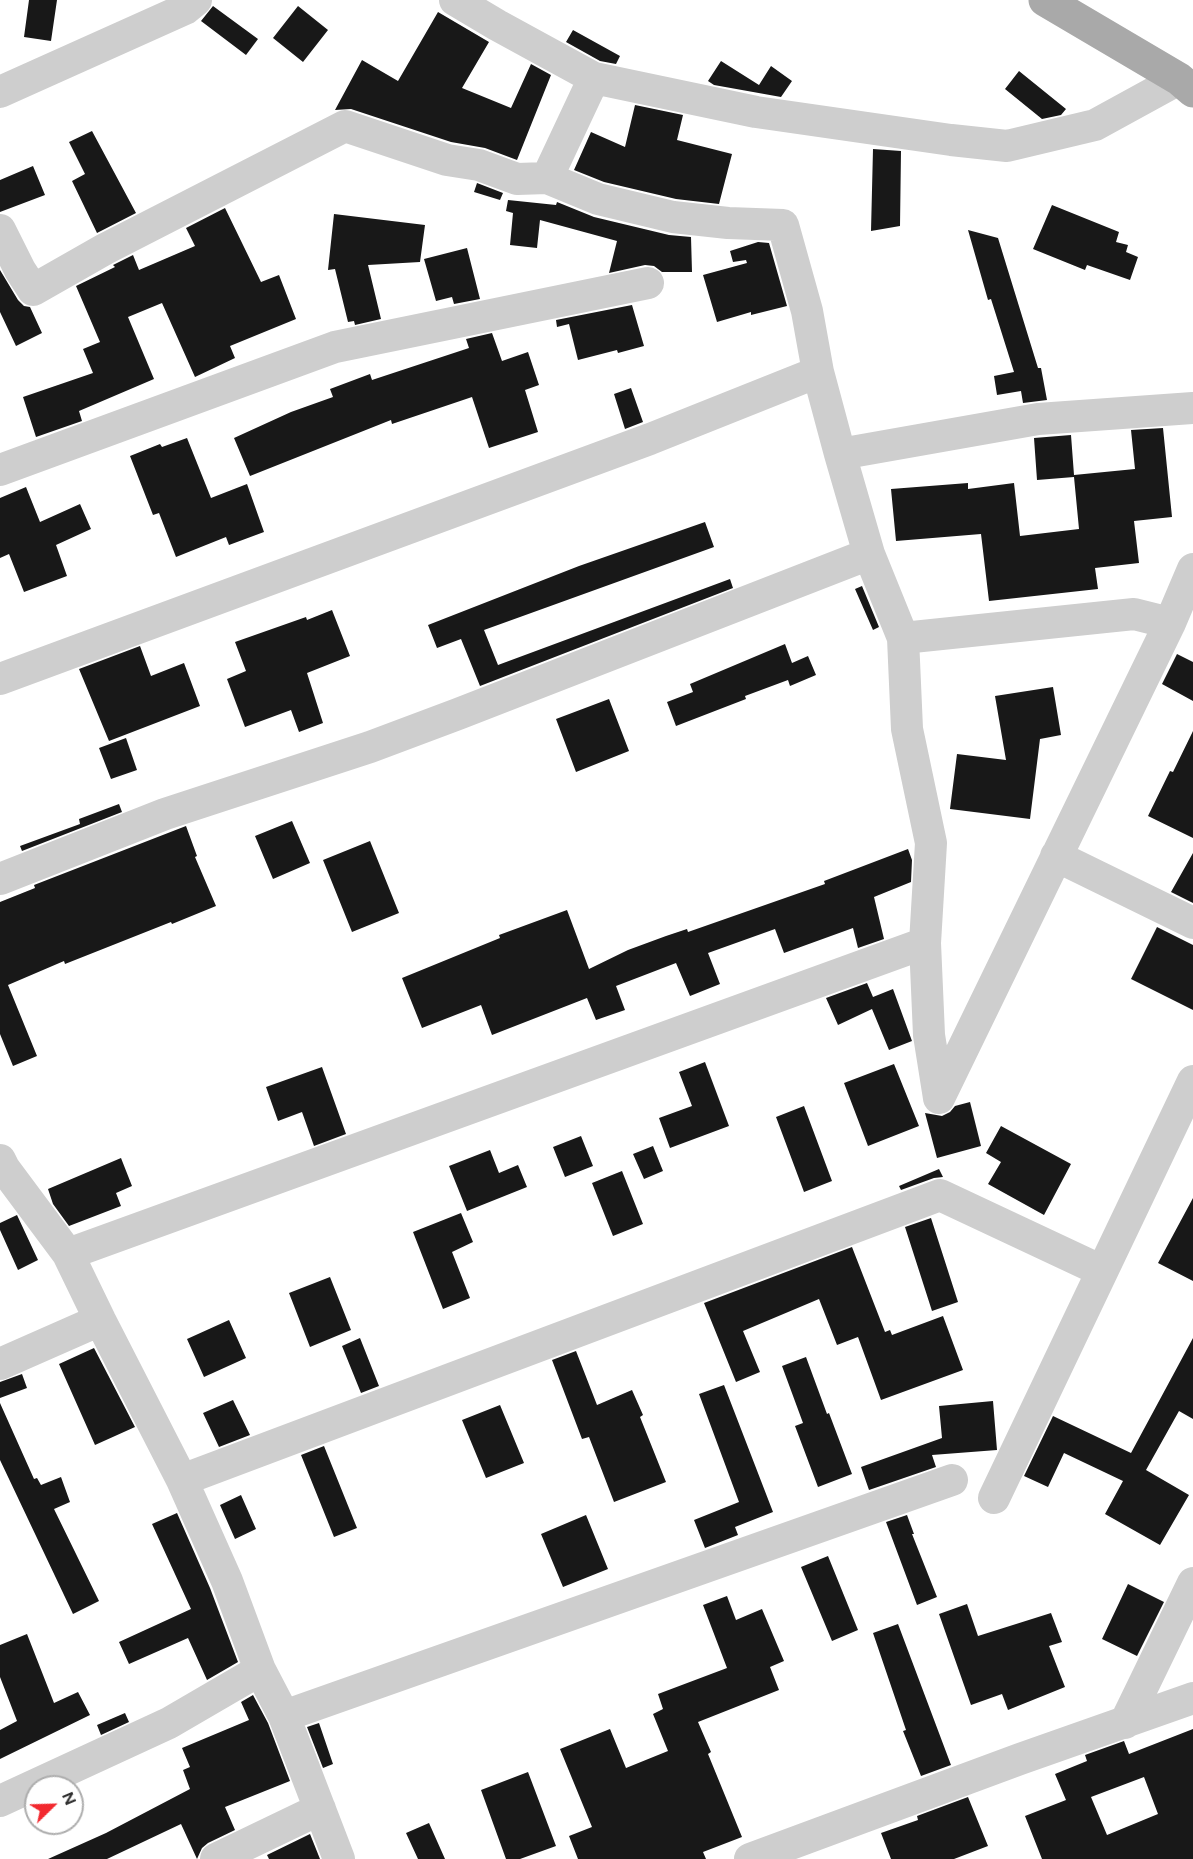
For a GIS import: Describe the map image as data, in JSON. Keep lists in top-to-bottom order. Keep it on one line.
{"north":"top right"}
